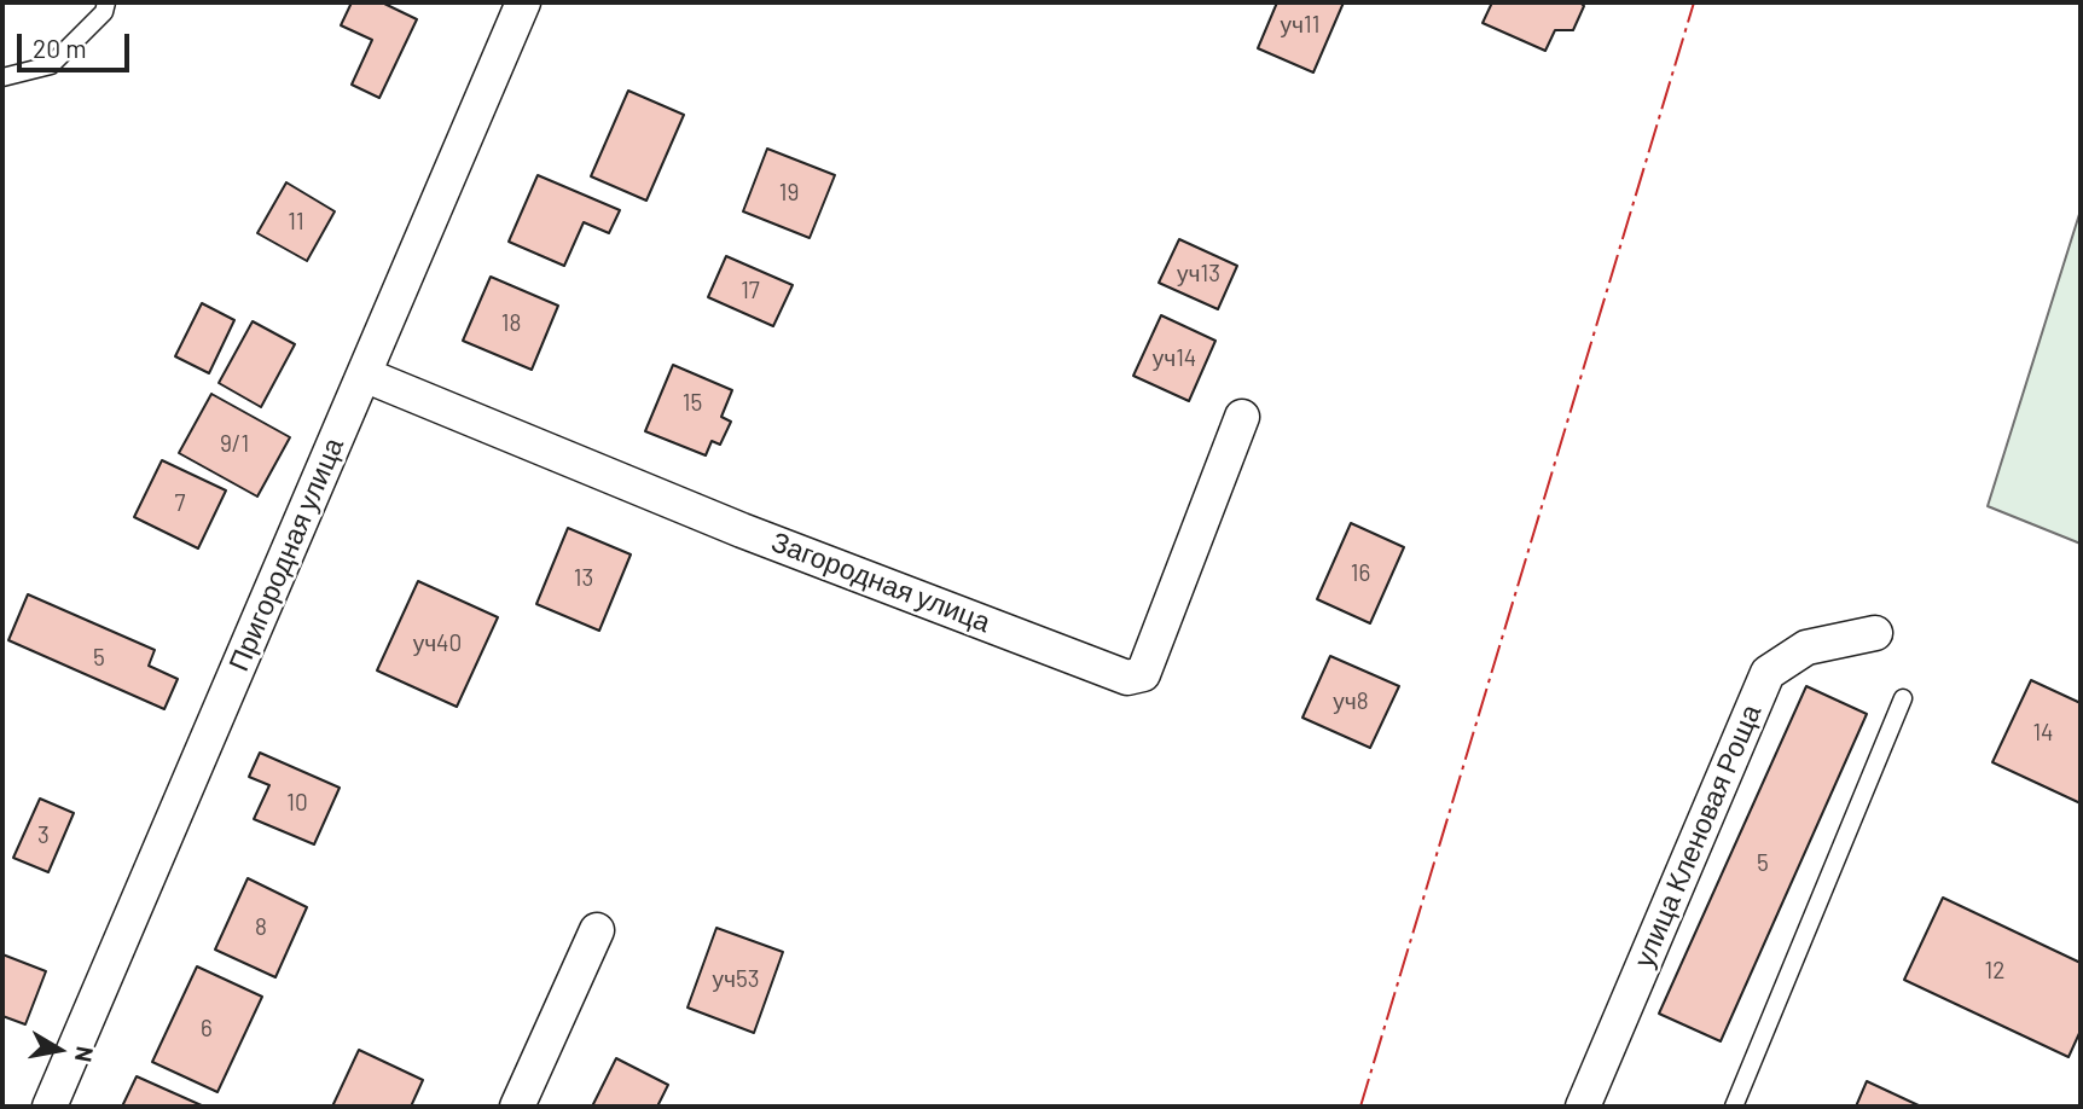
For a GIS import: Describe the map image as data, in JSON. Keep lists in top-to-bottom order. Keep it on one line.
{"streets":{"street":["Пригородная улица","Загородная улица","улица Кленовая Роща"]},"crossings":[["Пригородная улица","Загородная улица"]],"house_numbers":["уч11","19","11","уч13","17","18","уч14","15","9/1","7","16","13","уч40","5","уч8","14","10","3","5","8","12","уч53","6"],"scale_bar":"20 m","north":"right"}
